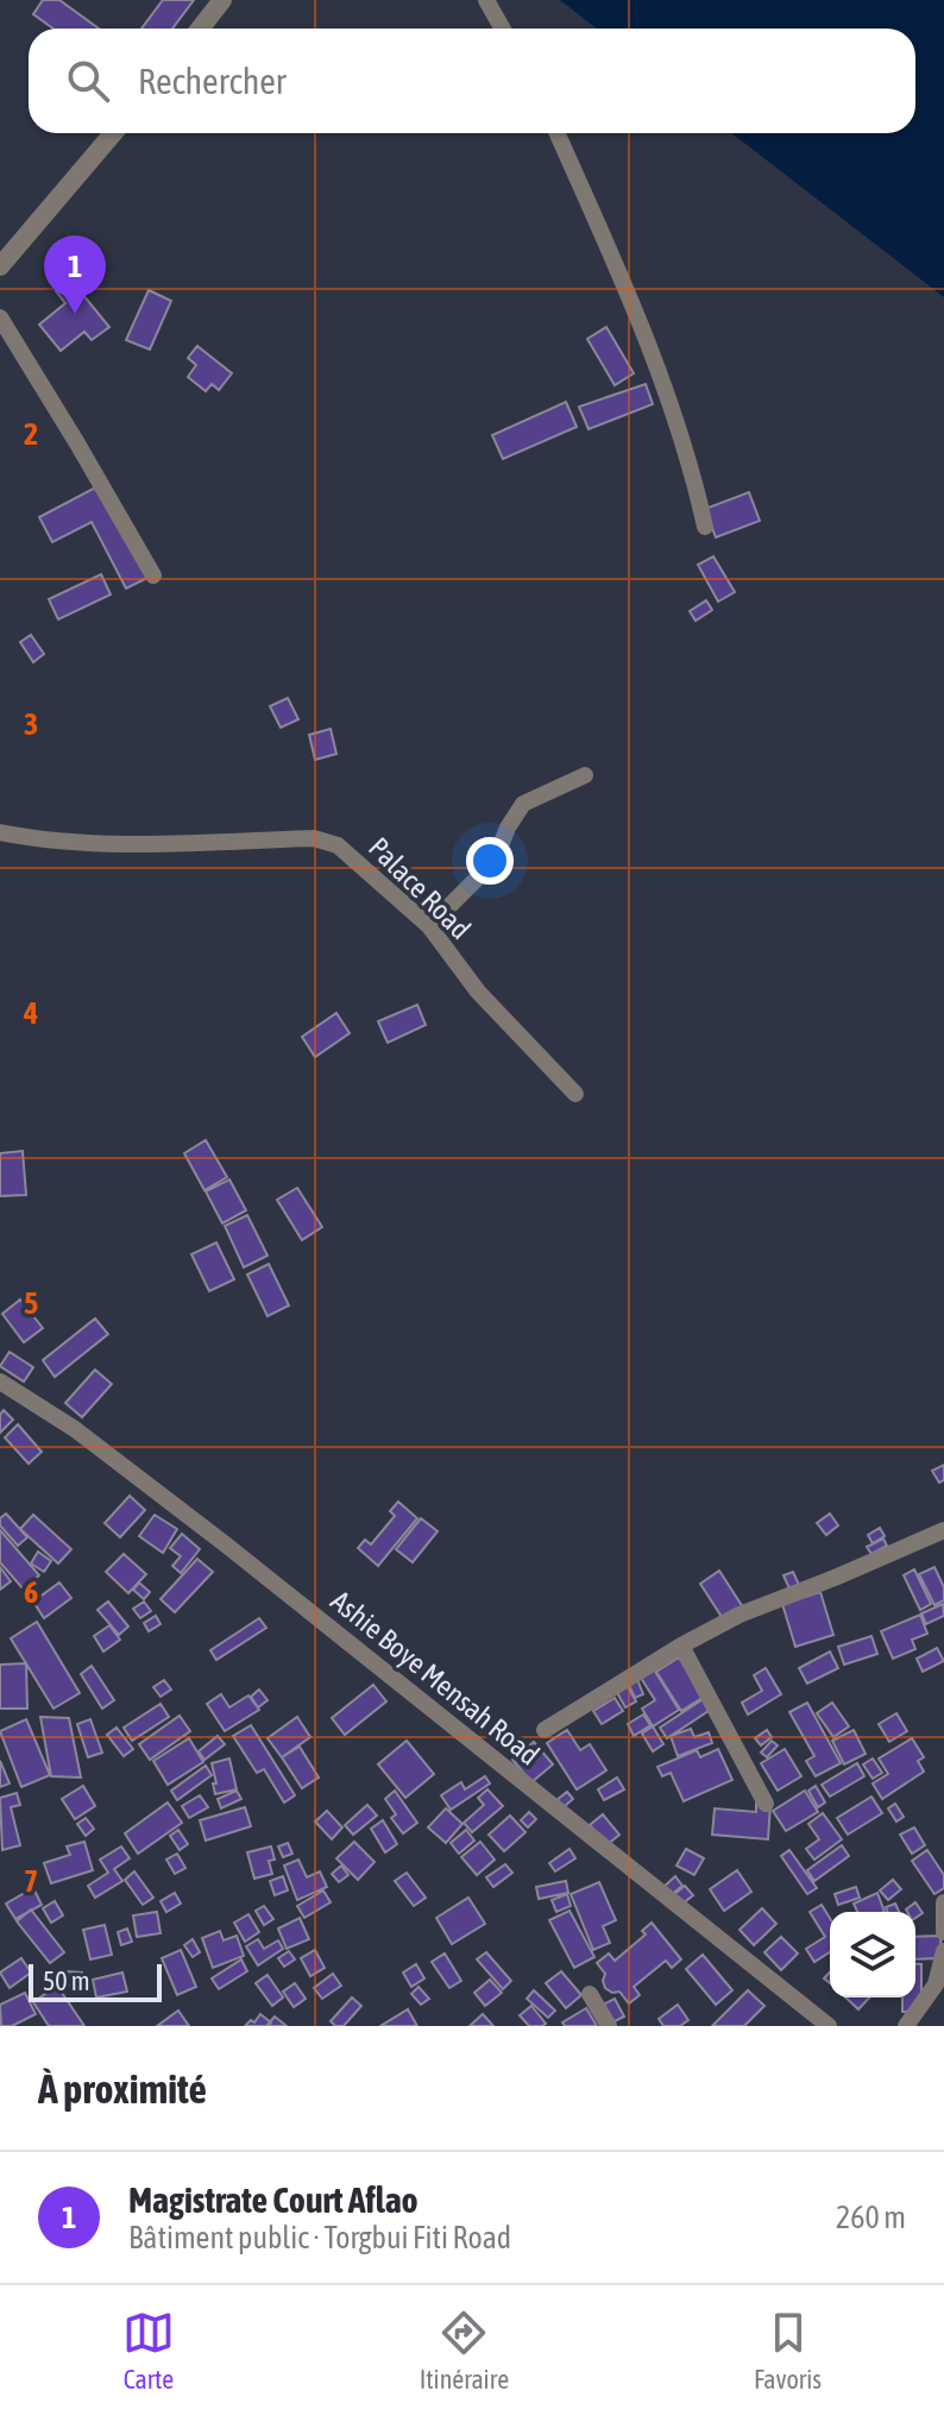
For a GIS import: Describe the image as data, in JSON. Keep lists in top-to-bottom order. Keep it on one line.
{"streets":{"street":["Palace Road","Ashie Boye Mensah Road"]},"scale_bar":"50 m","page":{"search":"Rechercher","pins":"1","scale":"50 m","heading":"À proximité","list":[{"mark":"1","name":"Magistrate Court Aflao","note":"Bâtiment public · Torgbui Fiti Road","value":"260 m"}],"nav":["Carte","Itinéraire","Favoris"]},"grid":{"rows":["2","3","4","5","6","7"]}}
